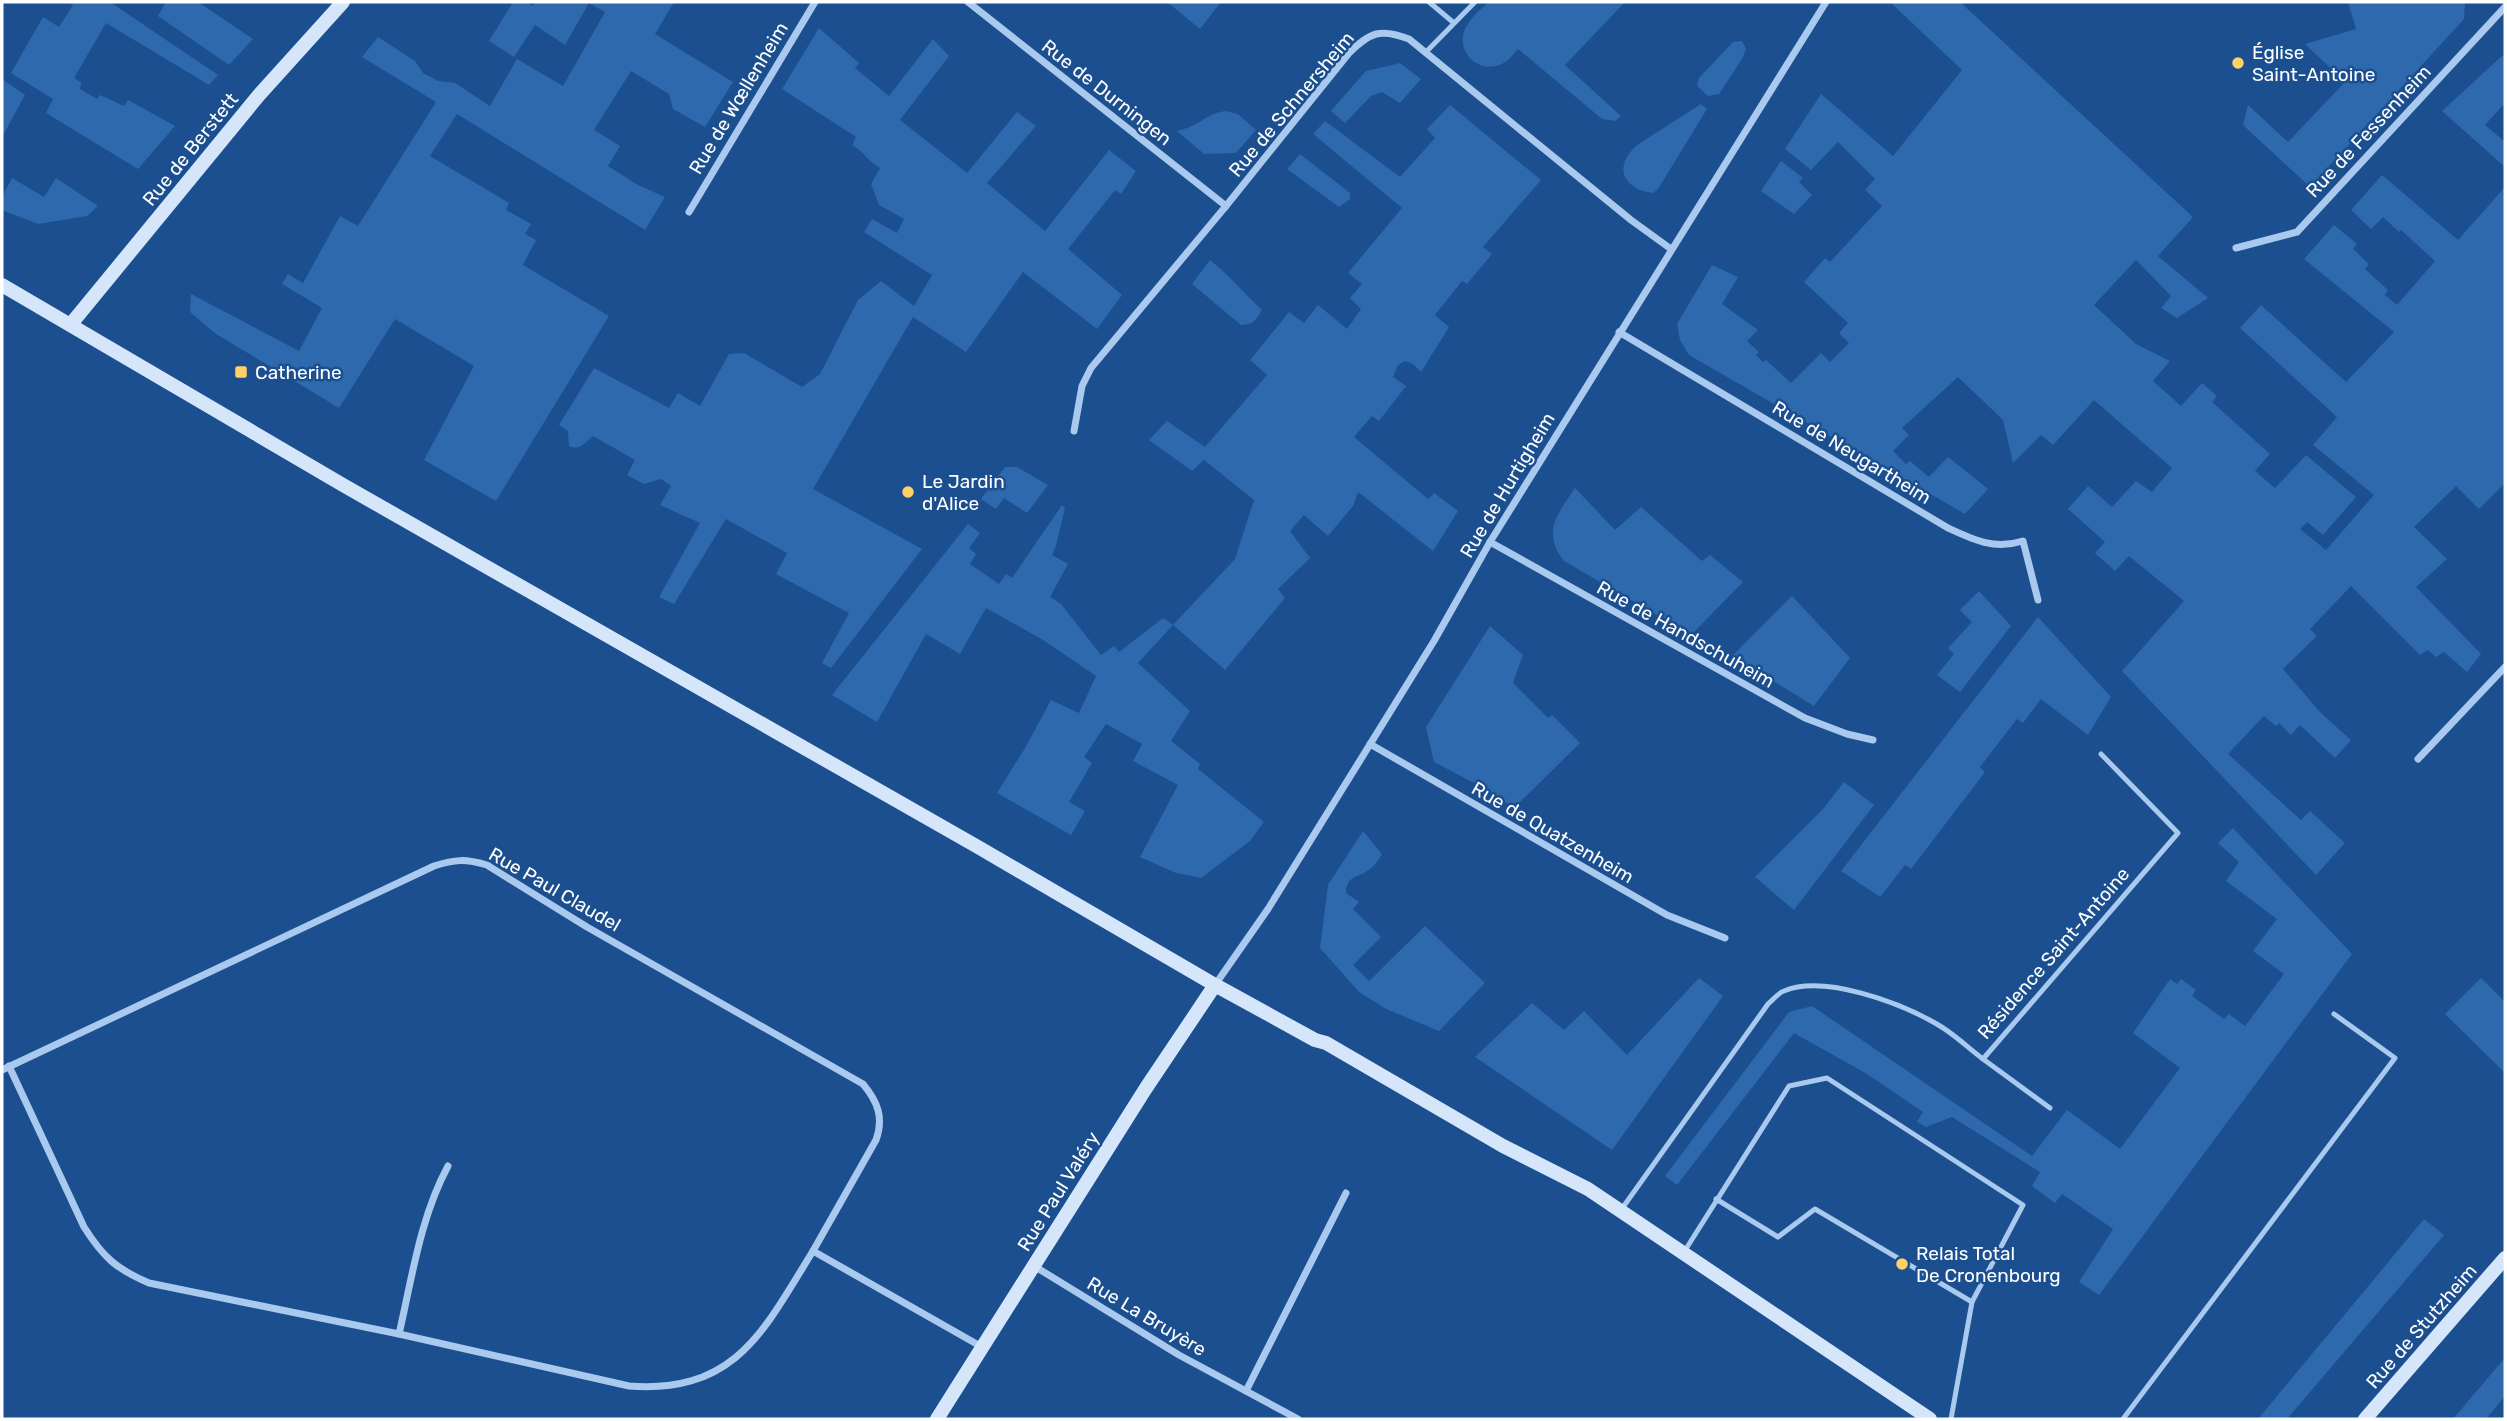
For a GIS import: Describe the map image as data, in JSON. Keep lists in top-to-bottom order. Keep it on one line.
{"streets":{"main road":["Rue de Berstett","Rue Paul Valéry","Rue de Stutzheim"],"street":["Rue de Durningen","Rue de Wœllenheim","Rue de Schnersheim","Rue de Fessenheim","Rue de Neugartheim","Rue de Hurtigheim","Rue de Handschuheim","Rue de Quatzenheim","Rue Paul Claudel","Rue La Bruyère"],"lane":["Résidence Saint-Antoine"]},"crossings":[["Rue de Durningen","Rue de Schnersheim"],["Rue de Schnersheim","Rue de Hurtigheim"],["Rue de Neugartheim","Rue de Hurtigheim"],["Rue de Hurtigheim","Rue de Handschuheim"],["Rue de Hurtigheim","Rue de Quatzenheim"],["Rue de Hurtigheim","Rue Paul Valéry"],["Rue Paul Valéry","Rue La Bruyère"]],"places":{"other":["Église Saint-Antoine","Le Jardin d'Alice","Relais Total De Cronenbourg"],"transit":["Catherine"]}}
